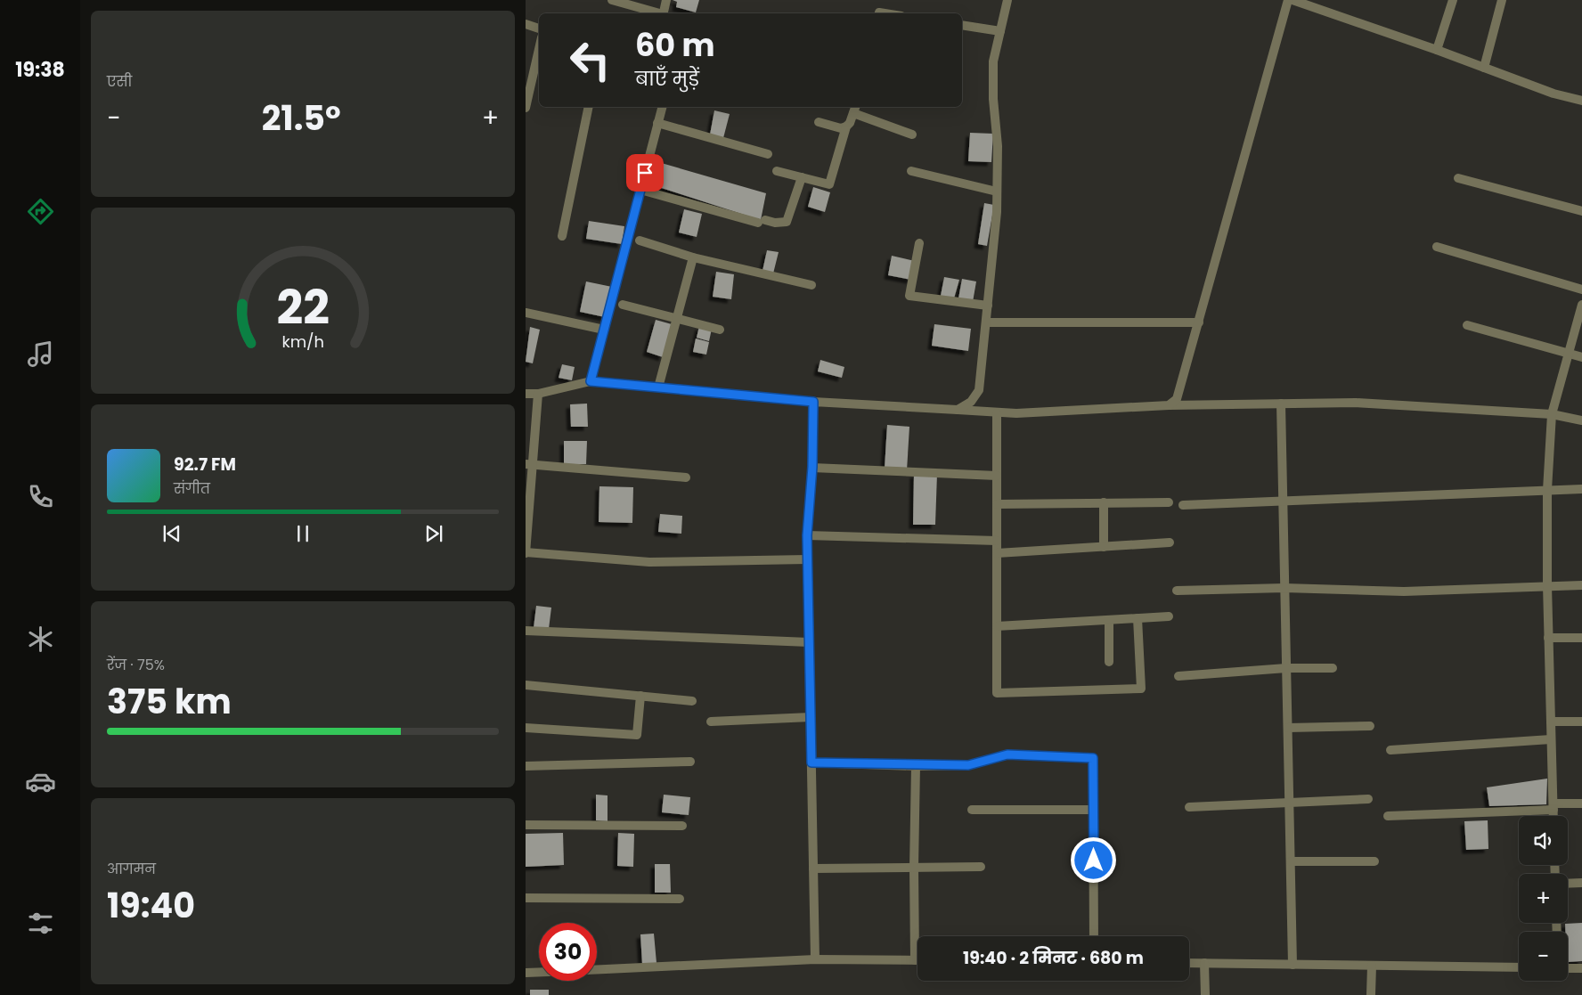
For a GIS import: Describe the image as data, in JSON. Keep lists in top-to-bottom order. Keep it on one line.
{"page":{"tabs":"19:38","tile":["एसी",["रेंज · 75%","375 km"],["आगमन","19:40"]],"turn":["60 m","बाएँ मुड़ें"],"heat":["−","21.5°","+"],"song":["92.7 FM","संगीत"],"map_buttons":["+","−"],"limit":"30","trip":"19:40 · 2 मिनट · 680 m","gauge":["22","km/h"]}}
